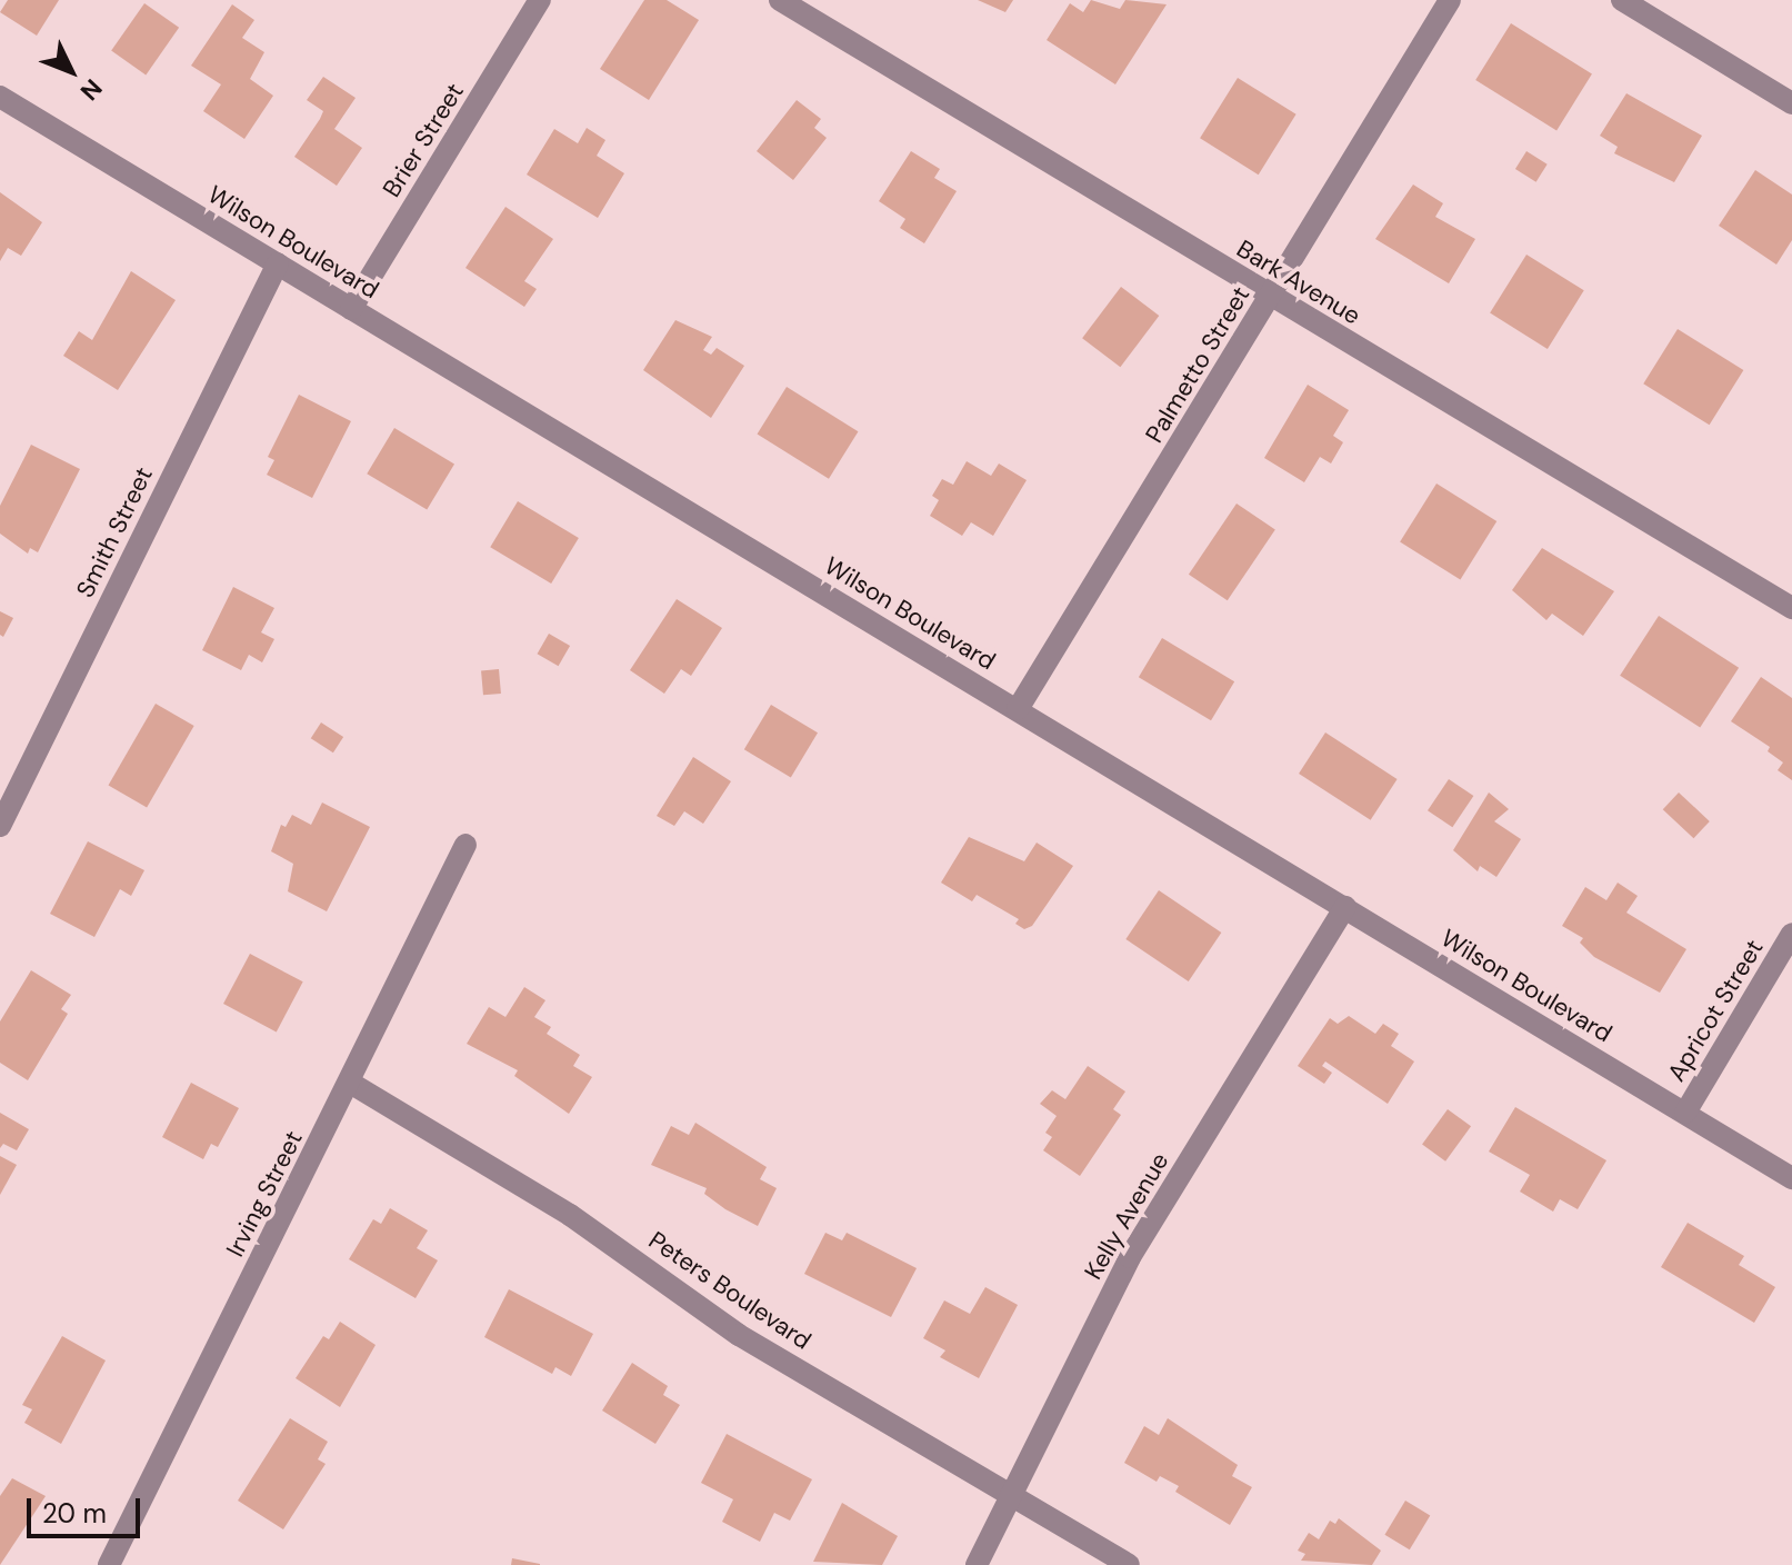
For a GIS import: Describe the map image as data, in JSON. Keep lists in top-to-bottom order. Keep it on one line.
{"streets":{"street":["Brier Street","Wilson Boulevard","Bark Avenue","Palmetto Street","Smith Street","Apricot Street","Irving Street","Kelly Avenue","Peters Boulevard"]},"crossings":[["Brier Street","Wilson Boulevard"],["Wilson Boulevard","Palmetto Street"],["Wilson Boulevard","Smith Street"],["Wilson Boulevard","Apricot Street"],["Wilson Boulevard","Kelly Avenue"],["Bark Avenue","Palmetto Street"],["Irving Street","Peters Boulevard"],["Kelly Avenue","Peters Boulevard"]],"scale_bar":"20 m","north":"bottom right"}
